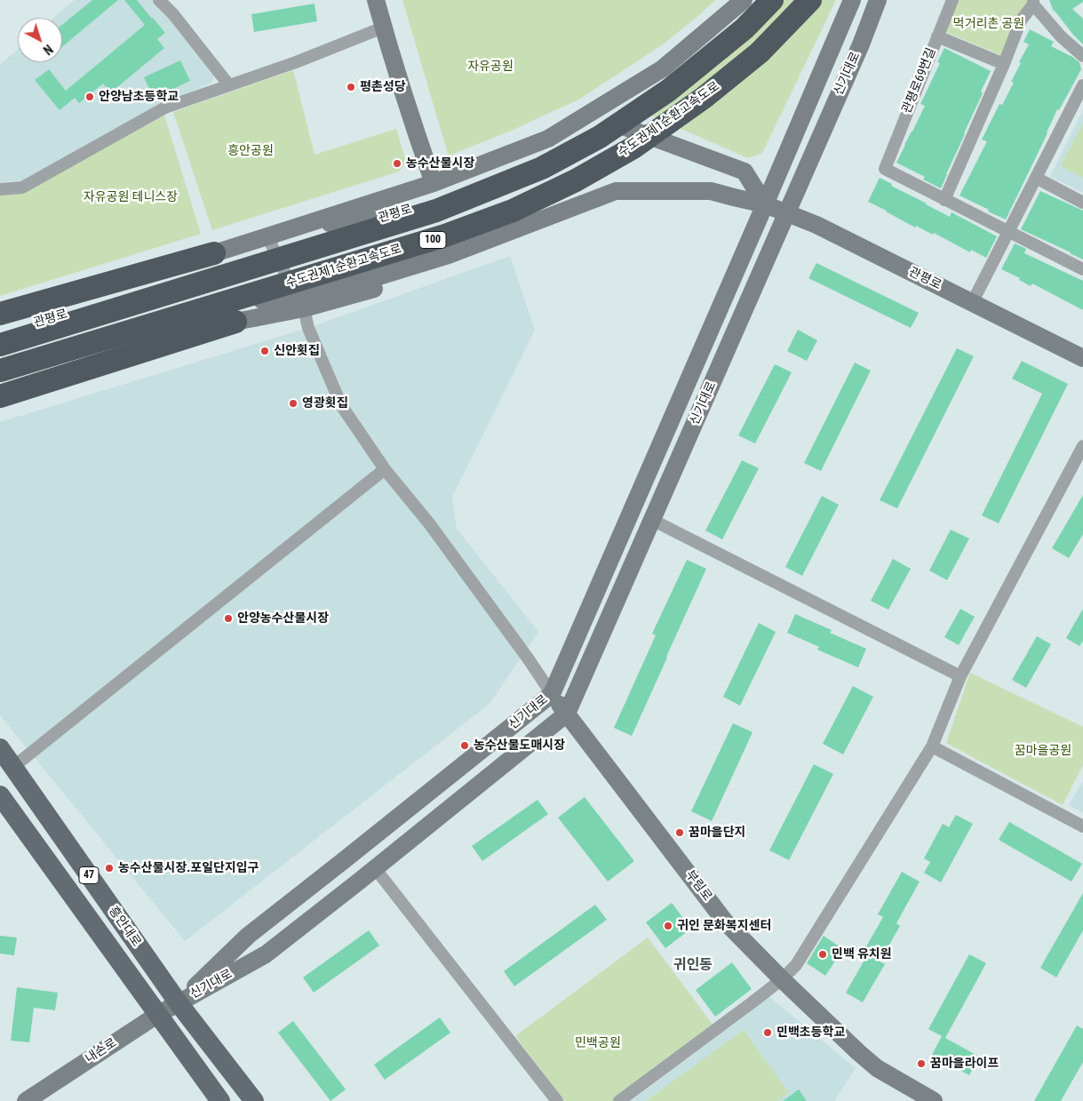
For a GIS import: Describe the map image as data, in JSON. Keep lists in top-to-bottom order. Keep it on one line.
{"streets":{"highway":["수도권제1순환고속도로","100"],"main road":["47","흥안대로"],"street":["신기대로","관평로69번길","관평로","부림로","내손로"]},"crossings":[["신기대로","관평로"],["신기대로","부림로"],["신기대로","흥안대로"],["신기대로","내손로"],["흥안대로","내손로"]],"districts":["귀인동"],"parks":["먹거리촌 공원","자유공원","흥안공원","자유공원 테니스장","꿈마을공원","민백공원"],"places":["평촌성당","안양남초등학교","농수산물시장","신안횟집","영광횟집","안양농수산물시장","농수산물도매시장","꿈마을단지","농수산물시장.포일단지입구","귀인 문화복지센터","민백 유치원","민백초등학교","꿈마을라이프"],"north":"bottom right"}
